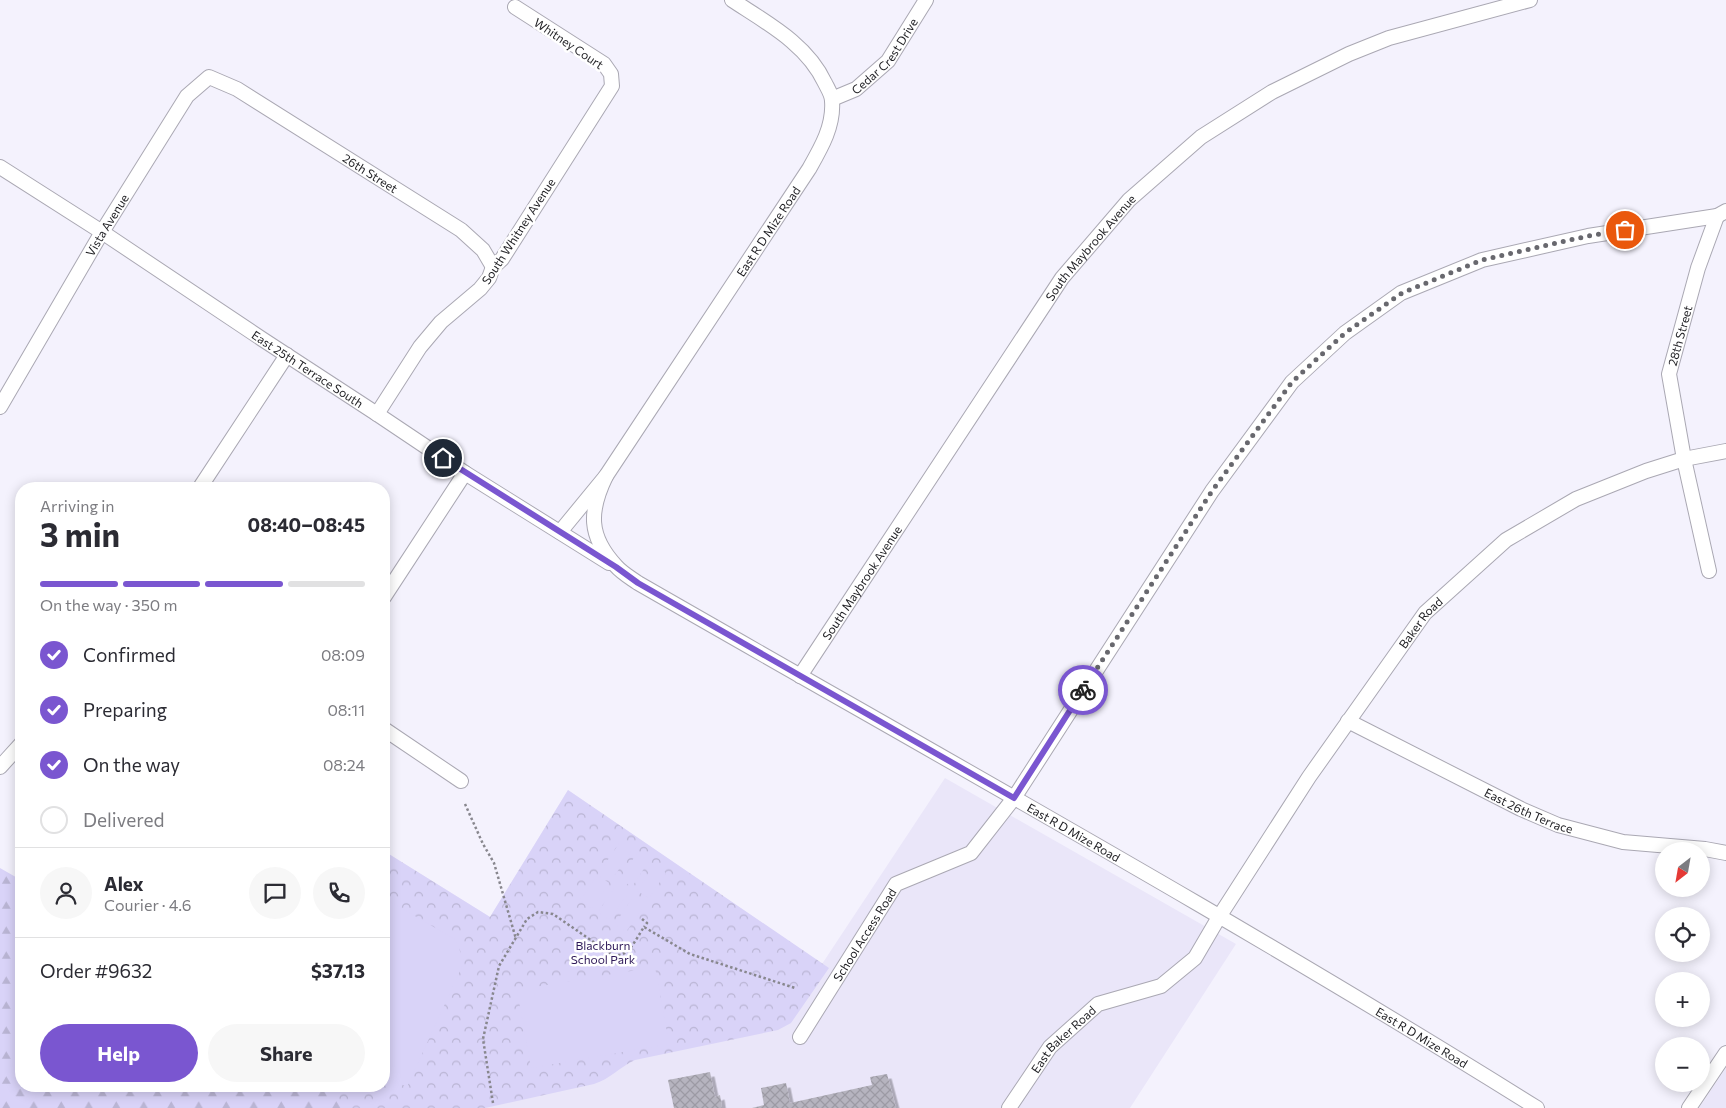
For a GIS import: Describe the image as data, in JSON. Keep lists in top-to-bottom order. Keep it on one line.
{"streets":{"street":["Whitney Court","Cedar Crest Drive","26th Street","Vista Avenue","South Whitney Avenue","East R D Mize Road","South Maybrook Avenue","28th Street","East 25th Terrace South","Baker Road","East 26th Terrace","School Access Road","East Baker Road"]},"crossings":[["Whitney Court","South Whitney Avenue"],["Cedar Crest Drive","East R D Mize Road"],["26th Street","Vista Avenue"],["26th Street","South Whitney Avenue"],["Vista Avenue","East 25th Terrace South"],["South Whitney Avenue","East 25th Terrace South"],["East R D Mize Road","South Maybrook Avenue"],["East R D Mize Road","East 25th Terrace South"],["East R D Mize Road","Baker Road"],["East R D Mize Road","School Access Road"],["East R D Mize Road","East Baker Road"],["28th Street","Baker Road"],["28th Street","School Access Road"],["Baker Road","East 26th Terrace"],["Baker Road","East Baker Road"]],"parks":["Blackburn School Park"],"north":"bottom left","page":{"heading":["3 min","Arriving in","08:40–08:45"],"panel":["Alex","Courier · 4.6","Order #9632","$37.13"],"bar":"On the way · 350 m","list":[["Confirmed","08:09"],["Preparing","08:11"],["On the way","08:24"],"Delivered"],"map_buttons":["+","−"],"buttons":["Help","Share"]}}
